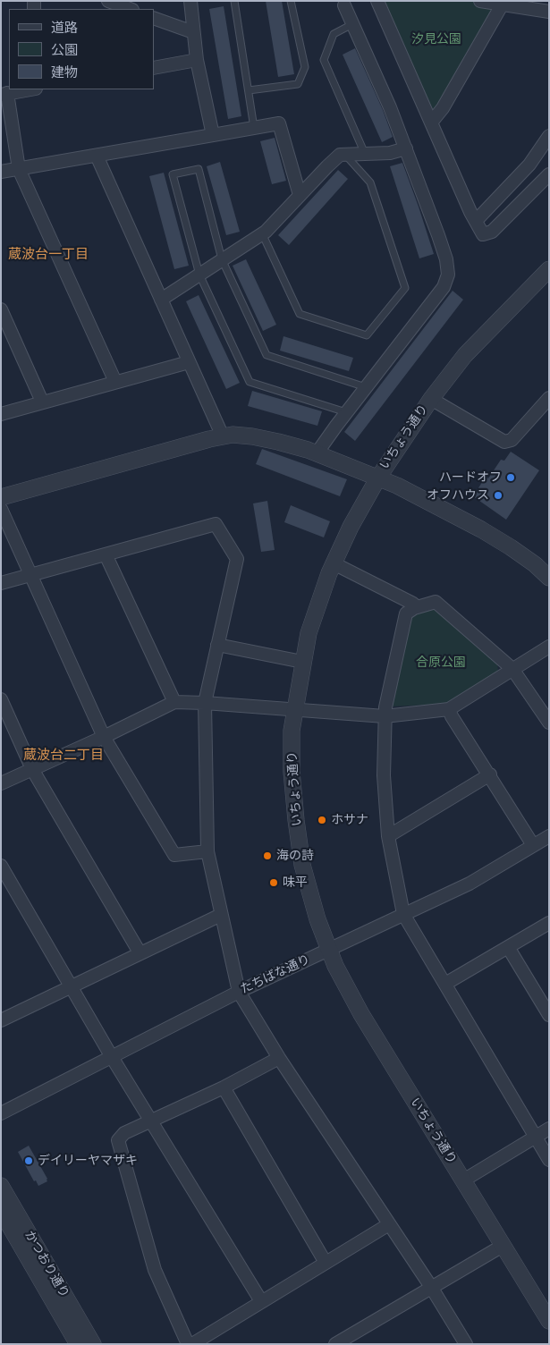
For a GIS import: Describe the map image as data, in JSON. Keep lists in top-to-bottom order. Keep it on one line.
{"streets":{"street":["いちょう通り","たちばな通り","かつおり通り"]},"crossings":[["いちょう通り","たちばな通り"]],"districts":["蔵波台一丁目","蔵波台二丁目"],"parks":["汐見公園","合原公園"],"places":["ハードオフ","オフハウス","ホサナ","海の詩","味平","デイリーヤマザキ"],"legend":["道路","公園","建物"]}
